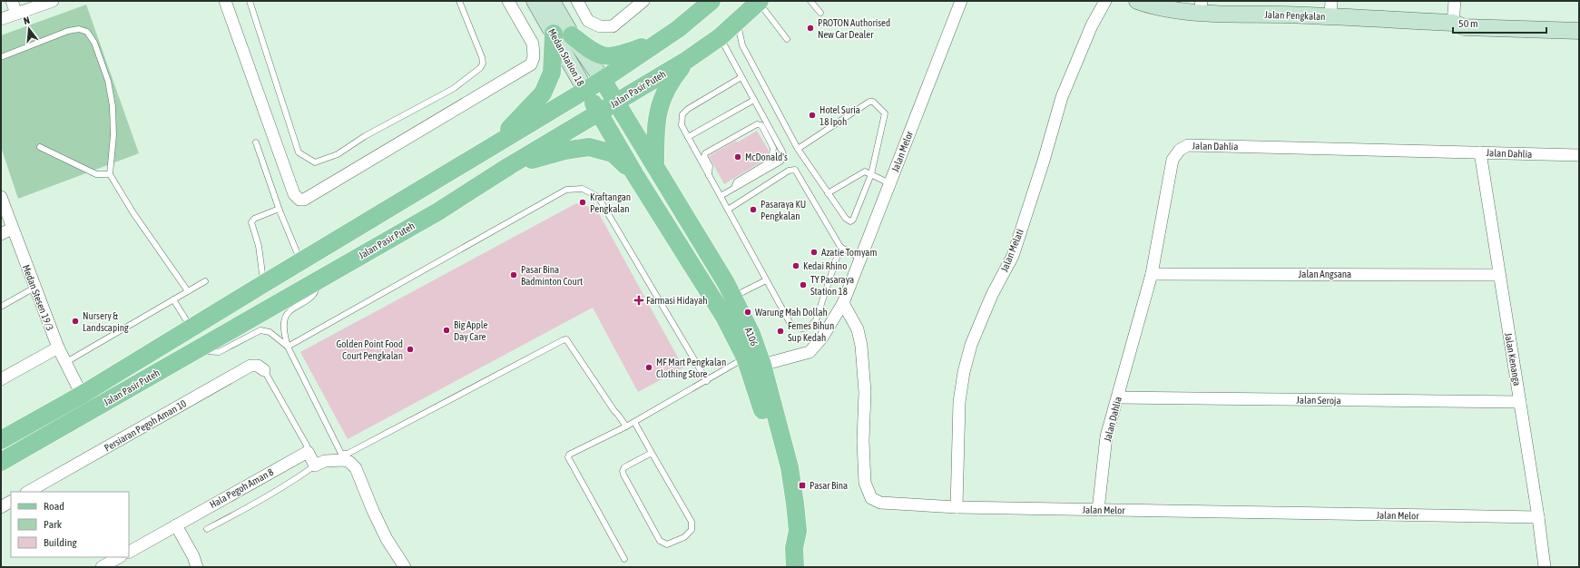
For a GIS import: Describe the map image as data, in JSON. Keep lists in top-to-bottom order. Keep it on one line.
{"streets":{"main road":["Medan Station 18","Jalan Pasir Puteh","A106"],"street":["Jalan Pengkalan","Jalan Dahlia","Jalan Melor","Jalan Melati","Jalan Angsana","Medan Stesen 19/3","Jalan Kenanga","Jalan Seroja","Persiaran Pegoh Aman 10","Hala Pegoh Aman 8"]},"crossings":[["Medan Station 18","Jalan Pasir Puteh"],["Medan Station 18","A106"],["Jalan Pasir Puteh","Medan Stesen 19/3"],["Jalan Dahlia","Jalan Melor"],["Jalan Dahlia","Jalan Angsana"],["Jalan Dahlia","Jalan Kenanga"],["Jalan Dahlia","Jalan Seroja"],["Jalan Melor","Jalan Melati"],["Jalan Melor","A106"],["Jalan Melor","Jalan Kenanga"],["Jalan Angsana","Jalan Kenanga"],["Jalan Kenanga","Jalan Seroja"]],"places":{"other":["PROTON Authorised New Car Dealer","Hotel Suria 18 Ipoh","McDonald's","Kraftangan Pengkalan","Pasaraya KU Pengkalan","Azatie Tomyam","Kedai Rhino","Pasar Bina Badminton Court","TY Pasaraya Station 18","Warung Mah Dollah","Nursery & Landscaping","Big Apple Day Care","Femes Bihun Sup Kedah","Golden Point Food Court Pengkalan","MF Mart Pengkalan Clothing Store"],"health":["Farmasi Hidayah"],"transit":["Pasar Bina"]},"legend":["Road","Park","Building"],"scale_bar":"50 m","north":"top"}
